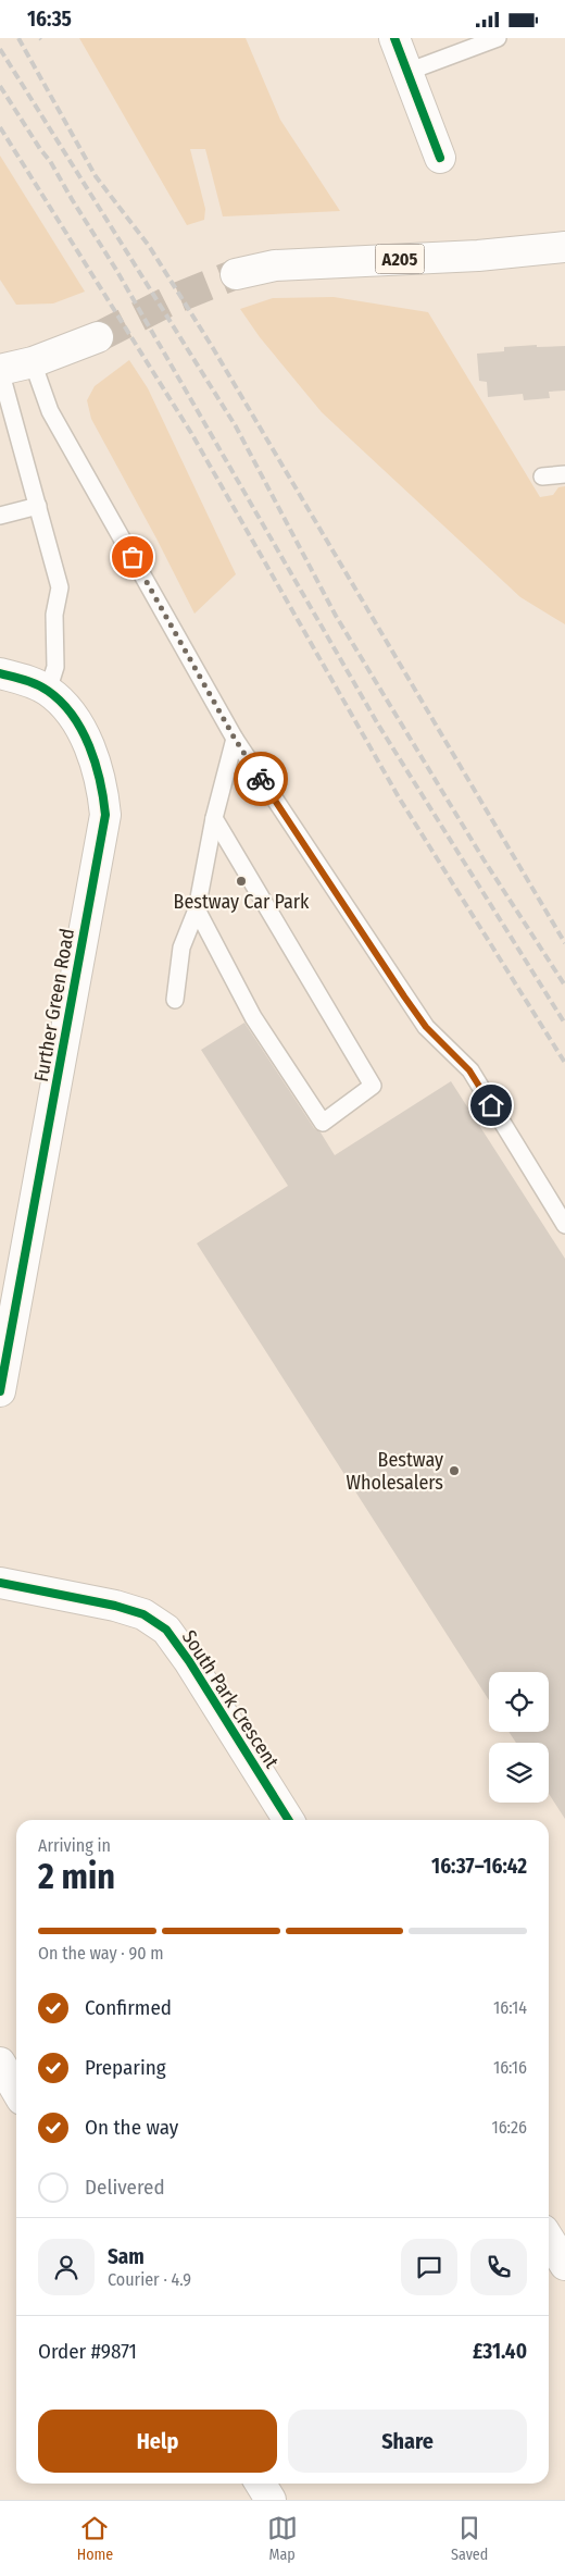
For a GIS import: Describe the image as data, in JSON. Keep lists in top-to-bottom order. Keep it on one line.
{"streets":{"main road":["A205","Further Green Road","South Park Crescent"]},"places":["Bestway Car Park","Bestway Wholesalers"],"page":{"status":"16:35","heading":["2 min","Arriving in","16:37–16:42"],"panel":["Sam","Courier · 4.9","Order #9871","£31.40"],"bar":"On the way · 90 m","list":[["Confirmed","16:14"],["Preparing","16:16"],["On the way","16:26"],"Delivered"],"buttons":["Help","Share"],"tabs":["Home","Map","Saved"]}}
